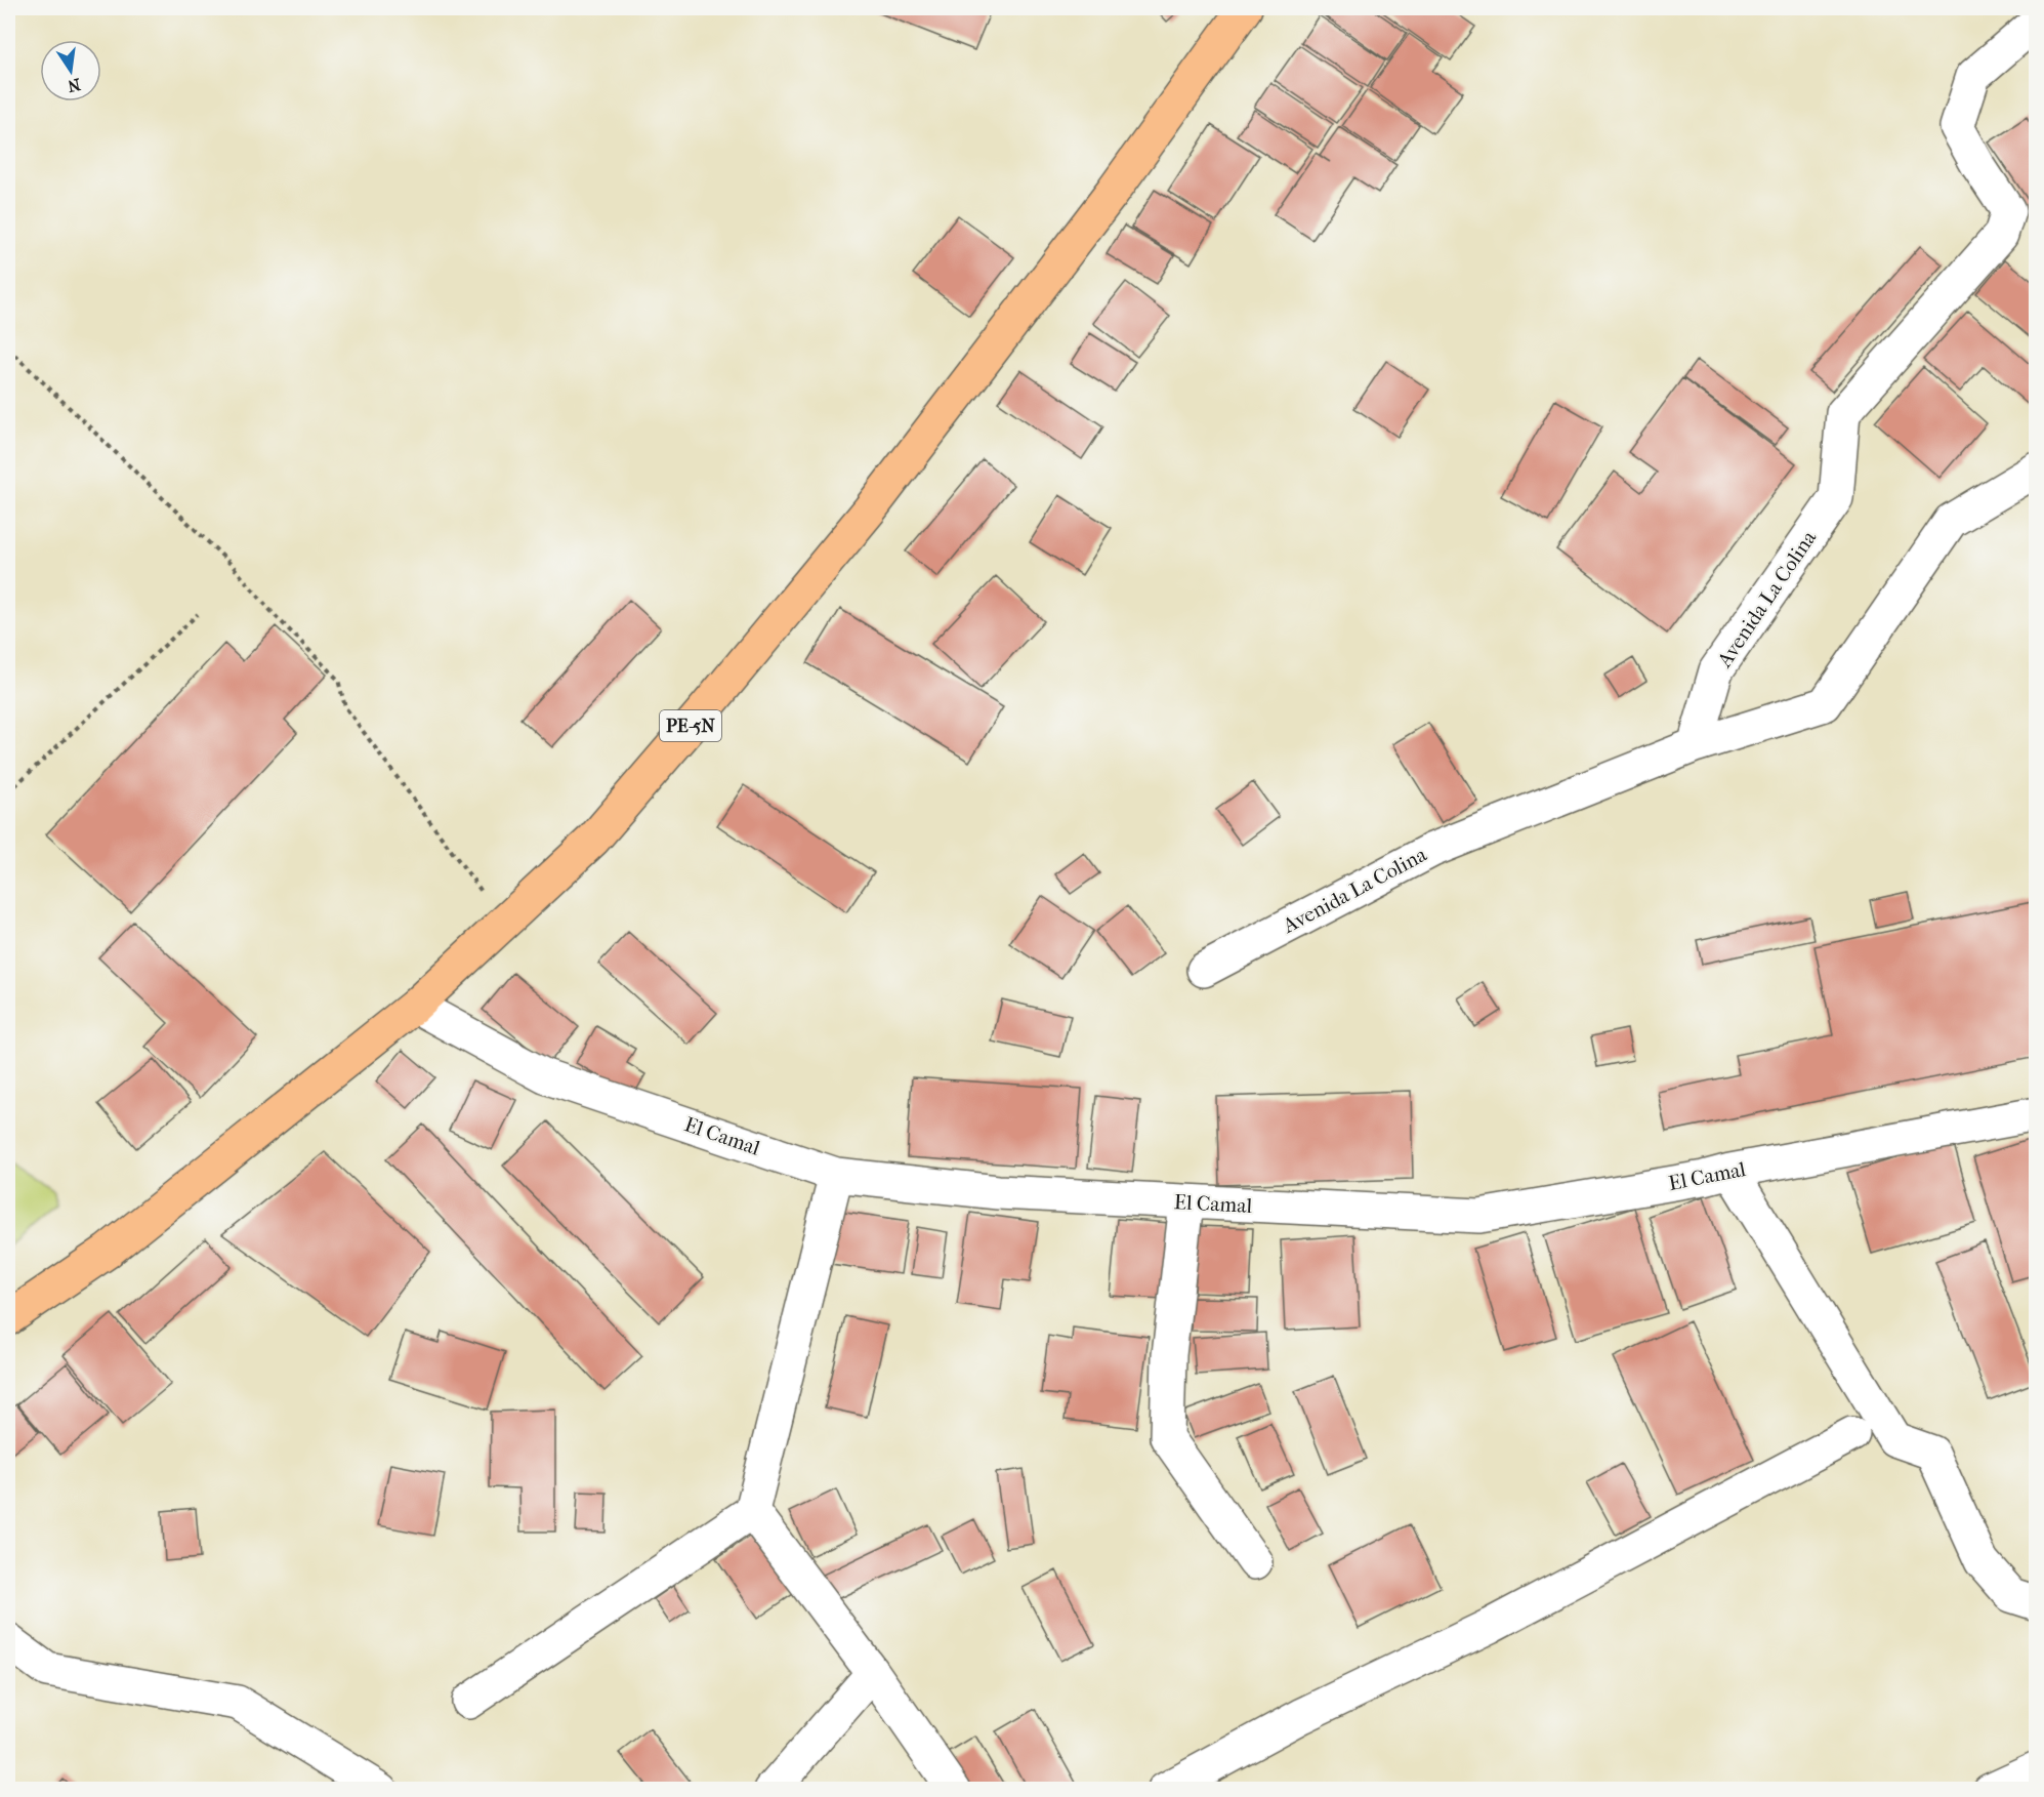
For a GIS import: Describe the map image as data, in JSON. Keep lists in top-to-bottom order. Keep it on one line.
{"streets":{"highway":["PE-5N"],"street":["Avenida La Colina","El Camal"]},"crossings":[["PE-5N","El Camal"]],"north":"bottom"}
